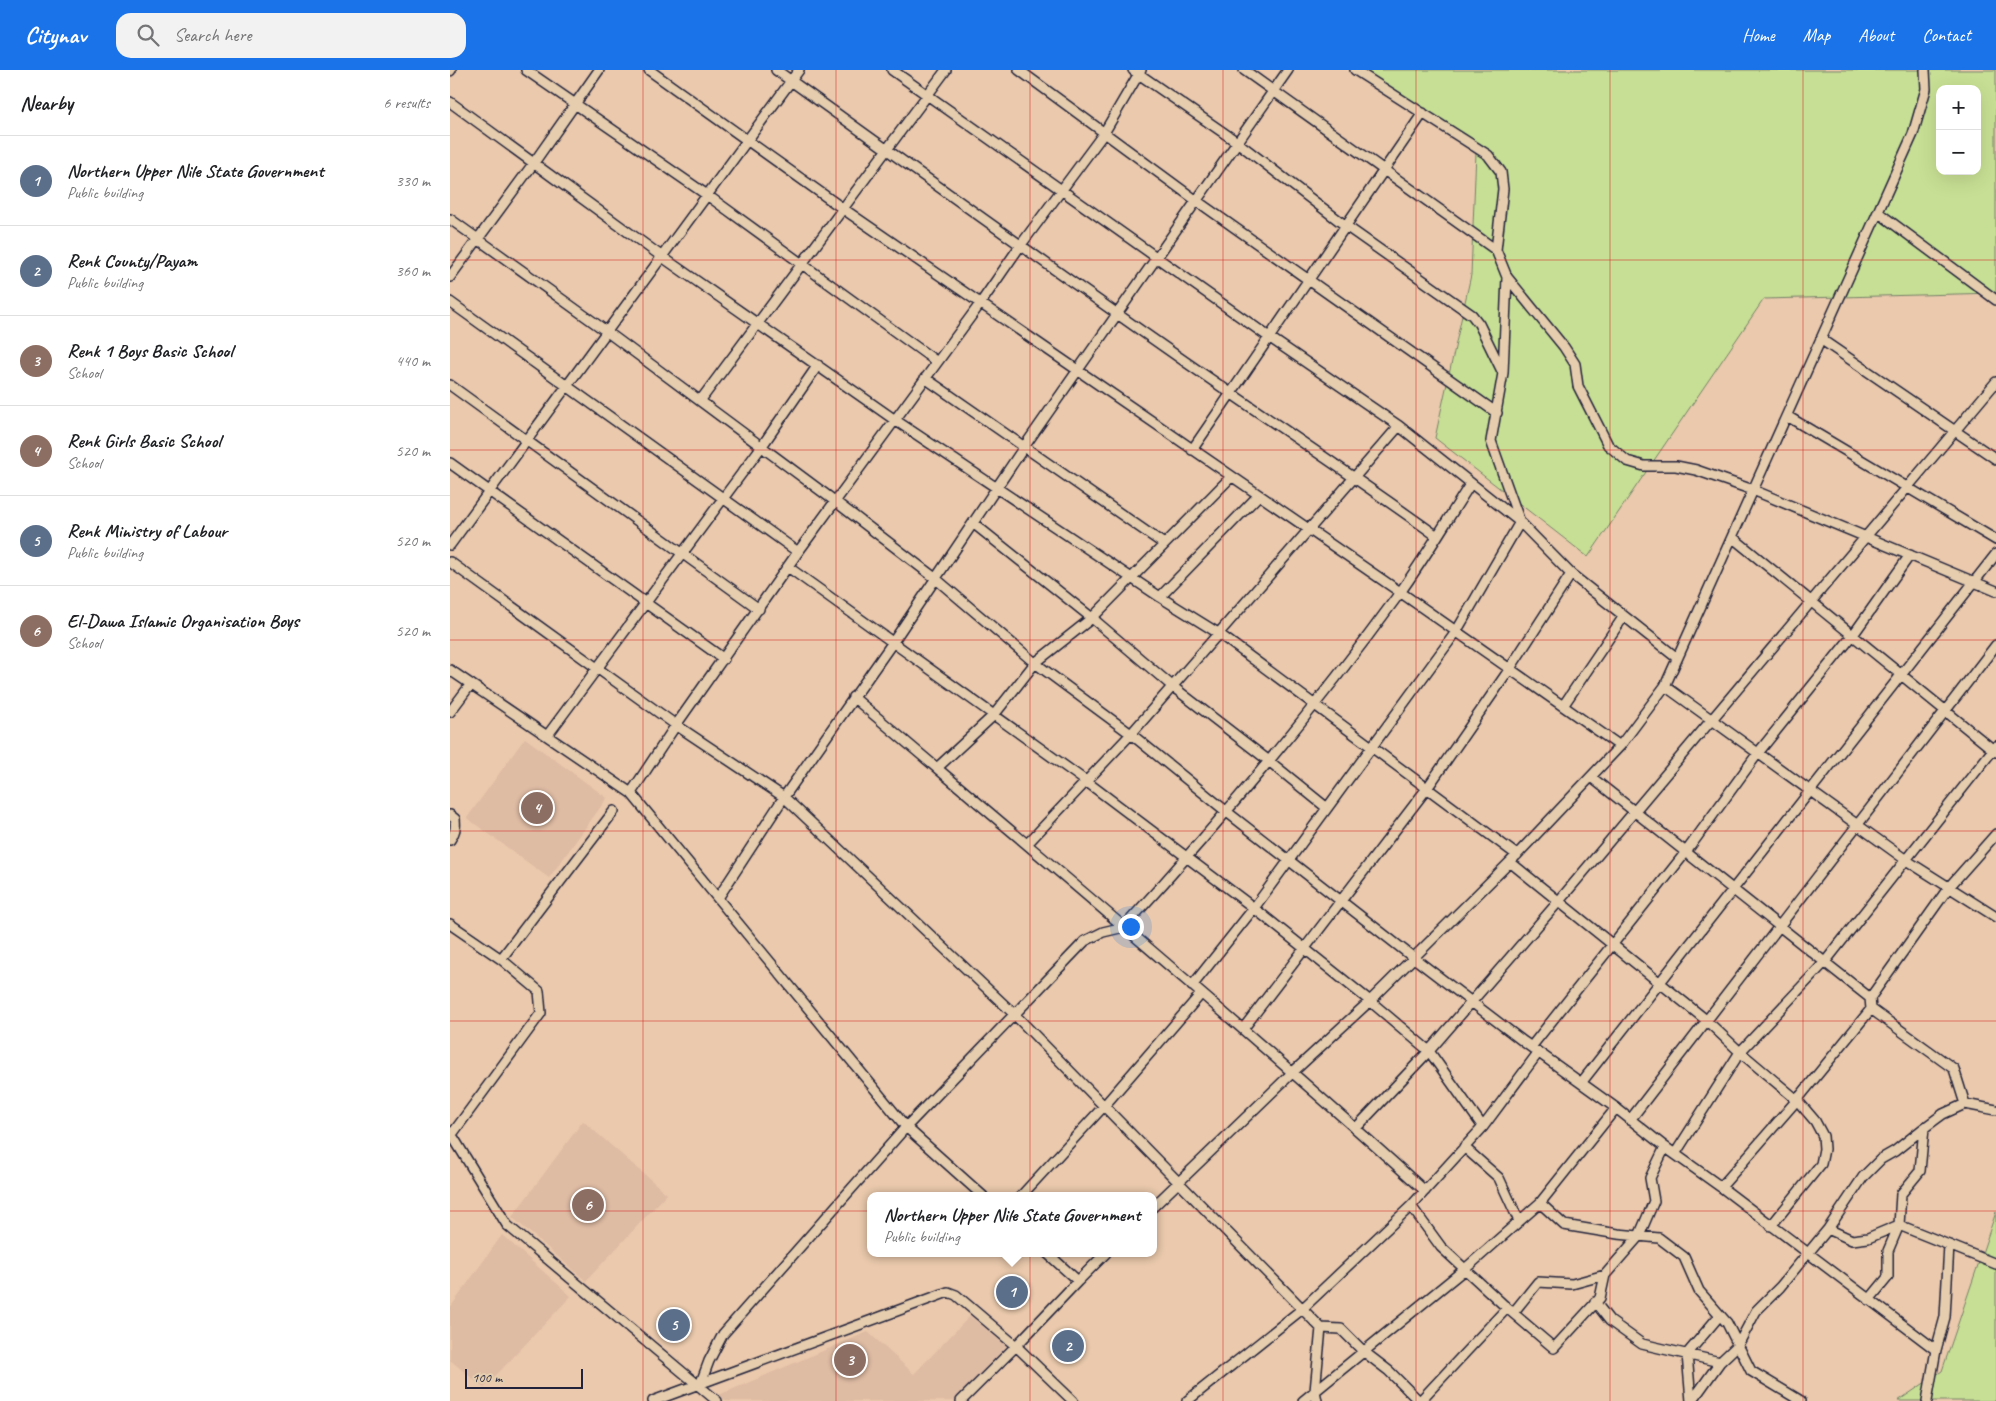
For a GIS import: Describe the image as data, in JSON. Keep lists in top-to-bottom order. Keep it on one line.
{"scale_bar":"100 m","page":{"header":"Citynav","search":"Search here","nav":["Home","Map","About","Contact"],"heading":["Nearby","6 results"],"map_buttons":["+","−"],"list":[{"mark":"1","name":"Northern Upper Nile State Government","note":"Public building","value":"330 m"},{"mark":"2","name":"Renk County/Payam","note":"Public building","value":"360 m"},{"mark":"3","name":"Renk 1 Boys Basic School","note":"School","value":"440 m"},{"mark":"4","name":"Renk Girls Basic School","note":"School","value":"520 m"},{"mark":"5","name":"Renk Ministry of Labour","note":"Public building","value":"520 m"},{"mark":"6","name":"El-Dawa Islamic Organisation Boys","note":"School","value":"520 m"}],"pins":["4","6","1","5","2","3"],"popup":["Northern Upper Nile State Government","Public building"],"scale":"100 m"}}
